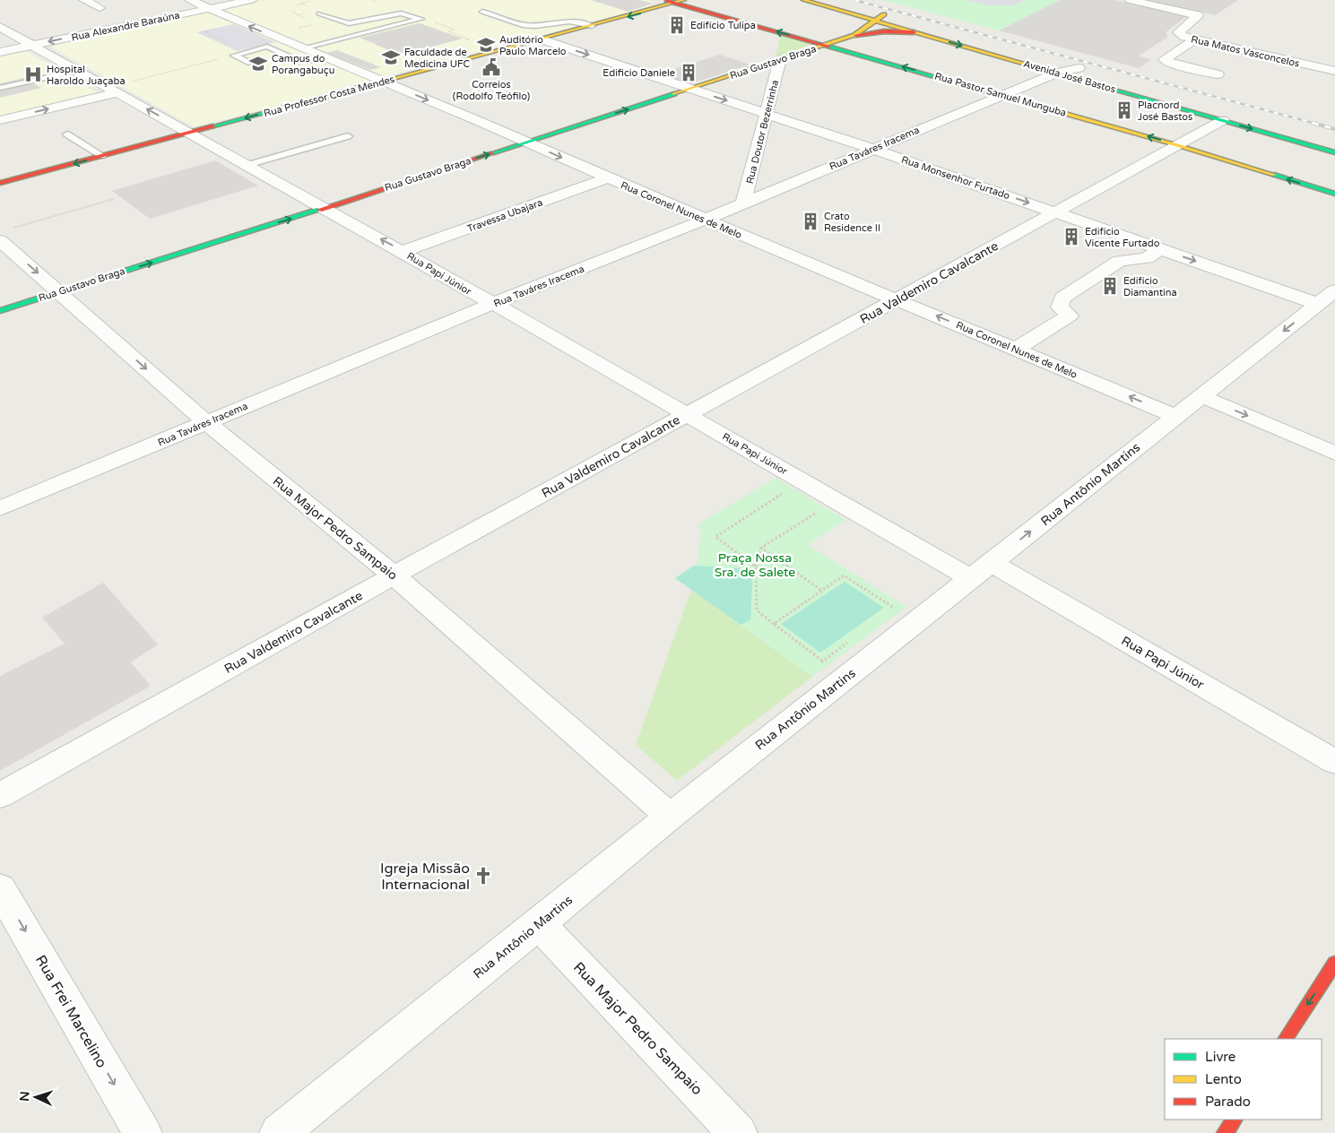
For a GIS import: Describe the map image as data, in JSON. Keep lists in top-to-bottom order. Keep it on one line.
{"streets":{"street":["Rua Alexandre Baraúna","Rua Matos Vasconcelos","Rua Gustavo Braga","Avenida José Bastos","Rua Pastor Samuel Munguba","Rua Professor Costa Mendes","Rua Doutor Bezerrinha","Rua Taváres Iracema","Rua Monsenhor Furtado","Rua Coronel Nunes de Melo","Travessa Ubajara","Rua Papi Júnior","Rua Valdemiro Cavalcante","Rua Antônio Martins","Rua Major Pedro Sampaio","Rua Frei Marcelino"]},"crossings":[["Rua Alexandre Baraúna","Rua Coronel Nunes de Melo"],["Rua Alexandre Baraúna","Rua Papi Júnior"],["Rua Gustavo Braga","Avenida José Bastos"],["Rua Gustavo Braga","Rua Pastor Samuel Munguba"],["Rua Gustavo Braga","Rua Doutor Bezerrinha"],["Rua Gustavo Braga","Rua Monsenhor Furtado"],["Rua Gustavo Braga","Rua Coronel Nunes de Melo"],["Rua Gustavo Braga","Rua Papi Júnior"],["Rua Gustavo Braga","Rua Major Pedro Sampaio"],["Avenida José Bastos","Rua Taváres Iracema"],["Avenida José Bastos","Rua Valdemiro Cavalcante"],["Rua Pastor Samuel Munguba","Rua Professor Costa Mendes"],["Rua Pastor Samuel Munguba","Rua Taváres Iracema"],["Rua Pastor Samuel Munguba","Rua Valdemiro Cavalcante"],["Rua Professor Costa Mendes","Rua Monsenhor Furtado"],["Rua Professor Costa Mendes","Rua Coronel Nunes de Melo"],["Rua Professor Costa Mendes","Rua Papi Júnior"],["Rua Doutor Bezerrinha","Rua Taváres Iracema"],["Rua Doutor Bezerrinha","Rua Monsenhor Furtado"],["Rua Taváres Iracema","Rua Monsenhor Furtado"],["Rua Taváres Iracema","Rua Coronel Nunes de Melo"],["Rua Taváres Iracema","Rua Papi Júnior"],["Rua Taváres Iracema","Rua Major Pedro Sampaio"],["Rua Monsenhor Furtado","Rua Valdemiro Cavalcante"],["Rua Monsenhor Furtado","Rua Antônio Martins"],["Rua Coronel Nunes de Melo","Travessa Ubajara"],["Rua Coronel Nunes de Melo","Rua Valdemiro Cavalcante"],["Rua Coronel Nunes de Melo","Rua Antônio Martins"],["Travessa Ubajara","Rua Papi Júnior"],["Rua Papi Júnior","Rua Valdemiro Cavalcante"],["Rua Papi Júnior","Rua Antônio Martins"],["Rua Valdemiro Cavalcante","Rua Major Pedro Sampaio"],["Rua Antônio Martins","Rua Major Pedro Sampaio"]],"one_way":["Rua Gustavo Braga","Rua Pastor Samuel Munguba","Rua Professor Costa Mendes","Rua Monsenhor Furtado","Rua Frei Marcelino"],"parks":["Praça Nossa Sra. de Salete"],"places":{"building":["Edifício Tulipa","Edificio Daniele","Placnord José Bastos","Crato Residence II","Edifício Vicente Furtado","Edifício Diamantina"],"school or university":["Auditório Paulo Marcelo","Faculdade de Medicina UFC","Campus do Porangabuçu"],"public building":["Correios (Rodolfo Teófilo)"],"hospital":["Hospital Haroldo Juaçaba"],"church":["Igreja Missão Internacional"]},"legend":["Livre","Lento","Parado"],"north":"left"}
